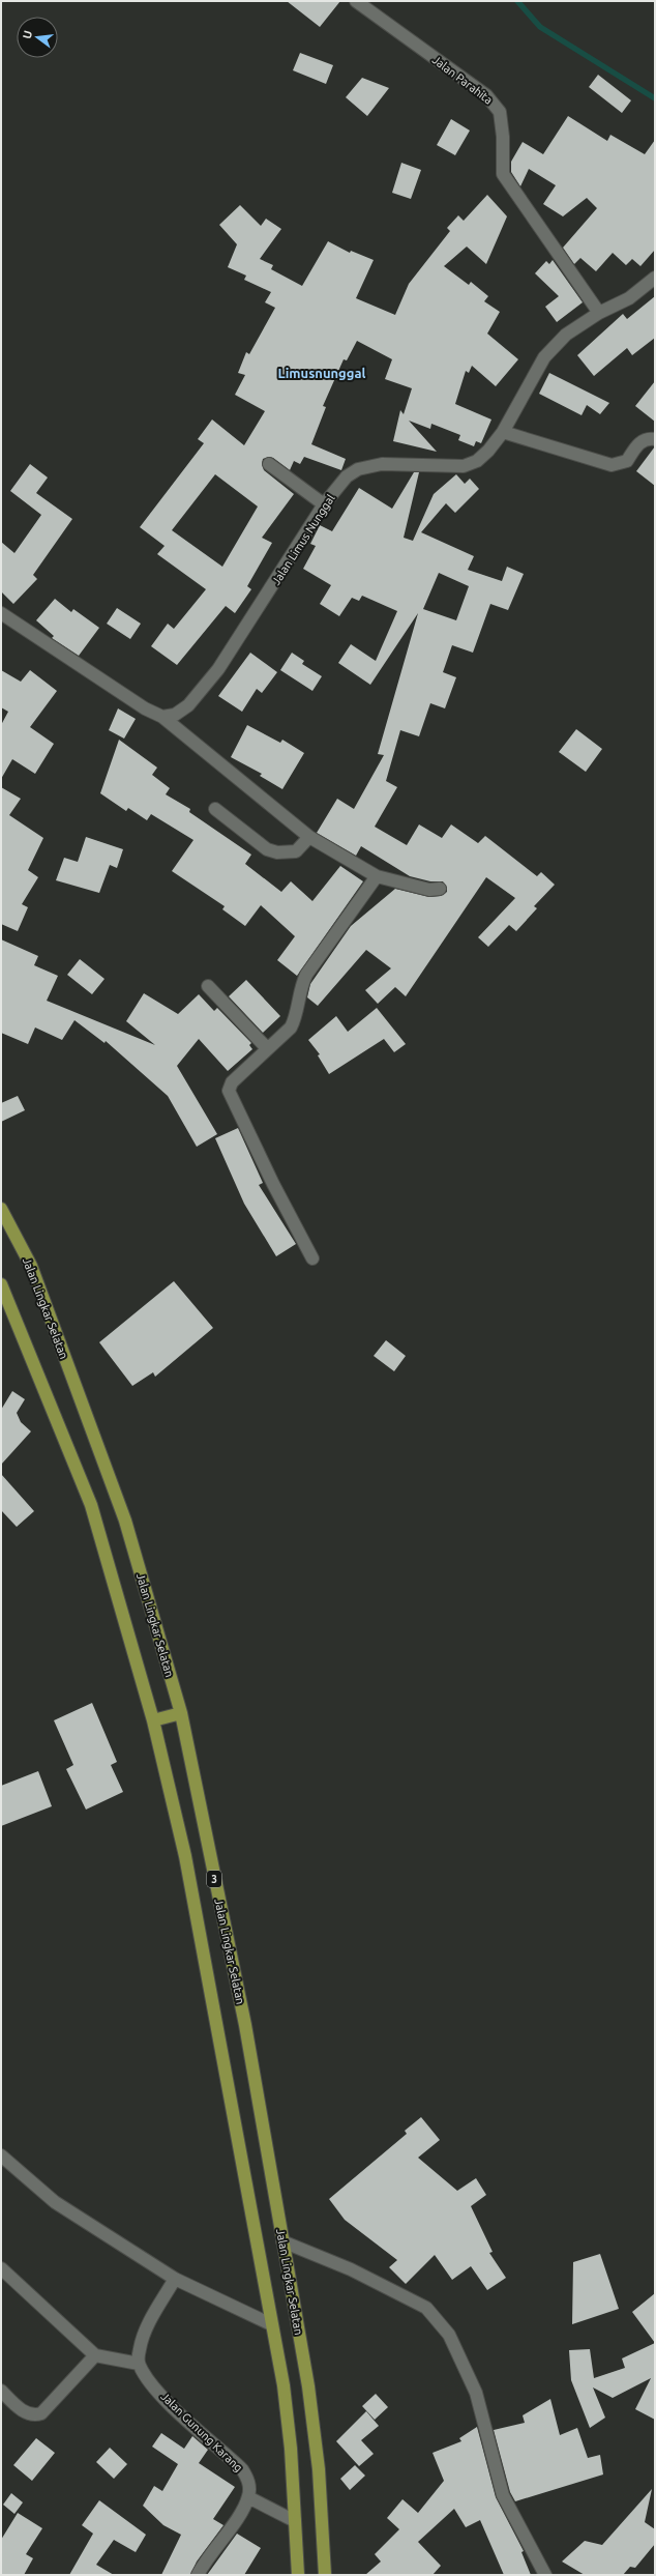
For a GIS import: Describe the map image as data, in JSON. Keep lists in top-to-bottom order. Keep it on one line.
{"streets":{"main road":["Jalan Lingkar Selatan","3"],"street":["Jalan Parahita","Jalan Limus Nunggal","Jalan Gunung Karang"]},"crossings":[["Jalan Parahita","Jalan Limus Nunggal"]],"districts":["Limusnunggal"],"north":"left"}
